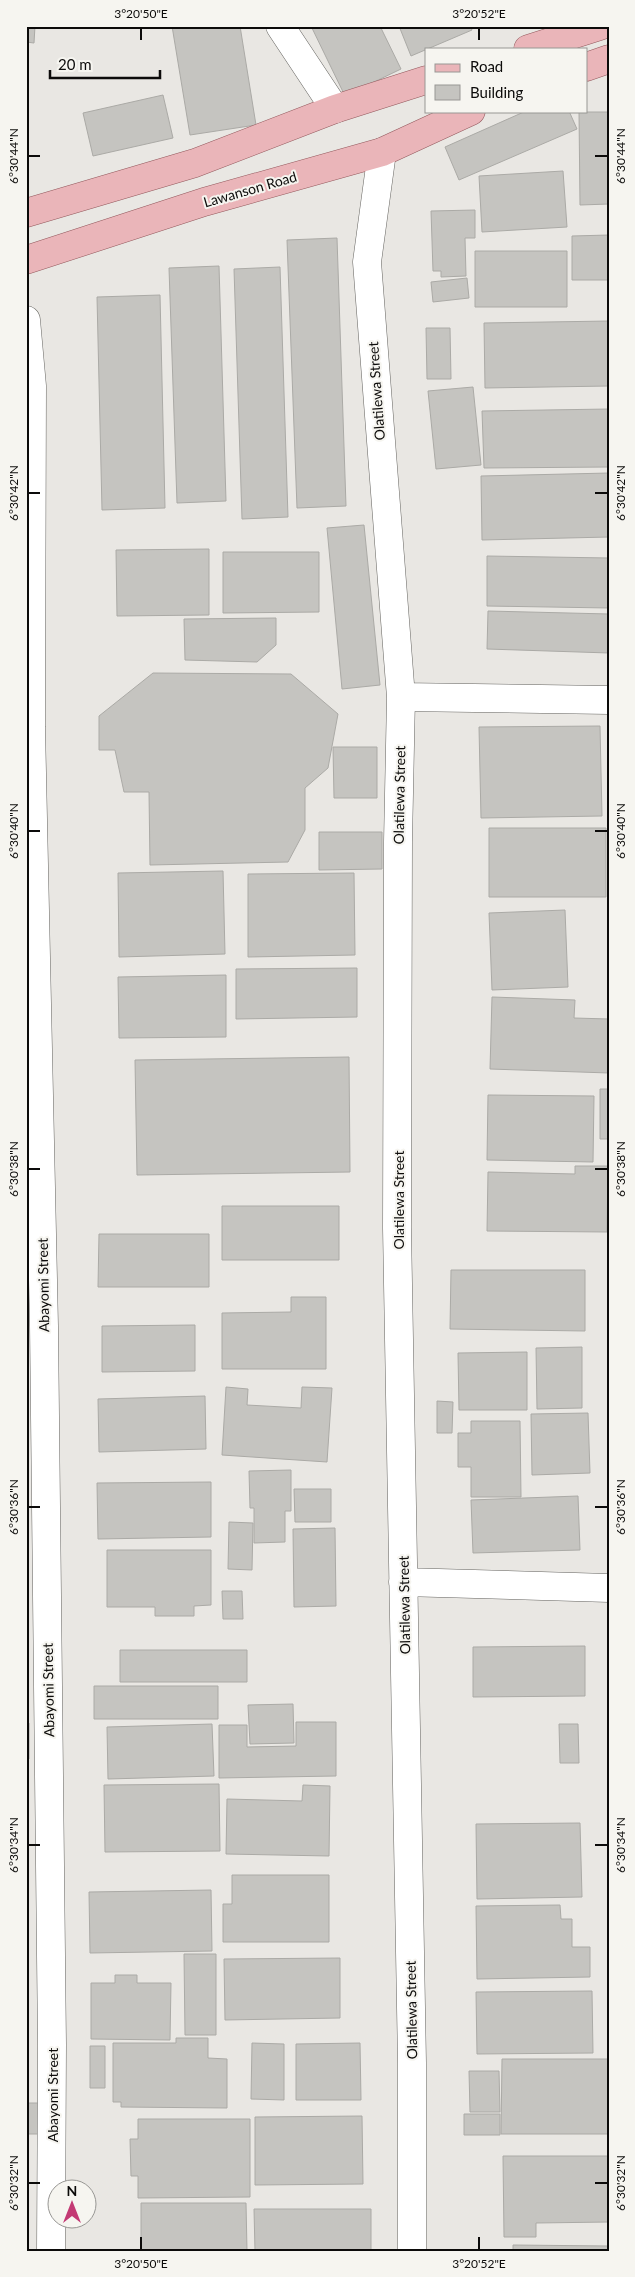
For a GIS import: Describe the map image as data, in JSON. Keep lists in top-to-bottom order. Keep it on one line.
{"streets":{"main road":["Lawanson Road"],"street":["Olatilewa Street","Abayomi Street"]},"crossings":[["Lawanson Road","Olatilewa Street"]],"legend":["Road","Building"],"scale_bar":"20 m","north":"top","coordinates":["3°20'50\"E","3°20'52\"E","6°30'44\"N","6°30'42\"N","6°30'40\"N","6°30'38\"N","6°30'36\"N","6°30'34\"N","6°30'32\"N"]}
